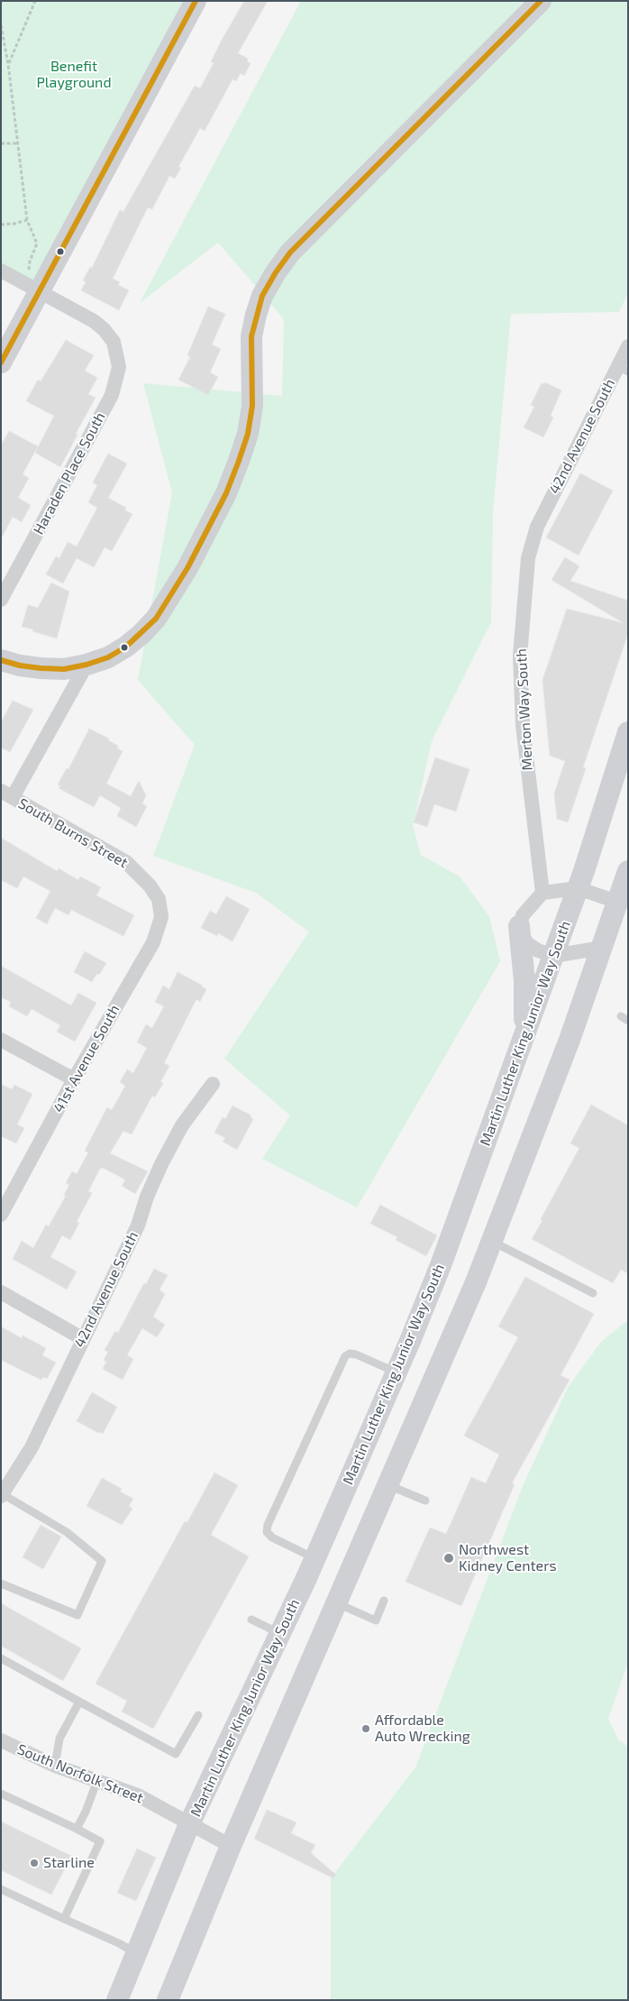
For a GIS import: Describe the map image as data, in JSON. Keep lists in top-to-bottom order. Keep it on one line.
{"streets":{"main road":["Martin Luther King Junior Way South"],"street":["42nd Avenue South","Haraden Place South","Merton Way South","South Burns Street","41st Avenue South","South Norfolk Street"]},"crossings":[["42nd Avenue South","Merton Way South"],["South Burns Street","41st Avenue South"],["Martin Luther King Junior Way South","South Norfolk Street"]],"parks":["Benefit Playground"],"places":["Northwest Kidney Centers","Affordable Auto Wrecking","Starline"]}
